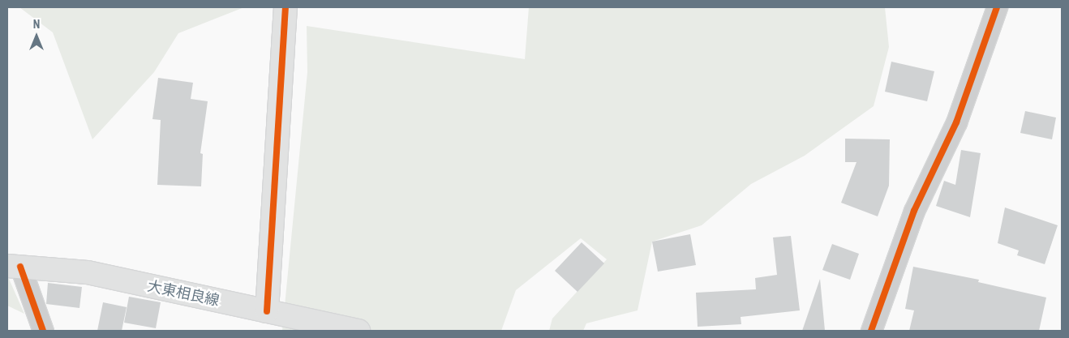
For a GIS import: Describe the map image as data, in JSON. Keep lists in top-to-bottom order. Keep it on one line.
{"streets":{"main road":["大東相良線"]},"north":"top"}
